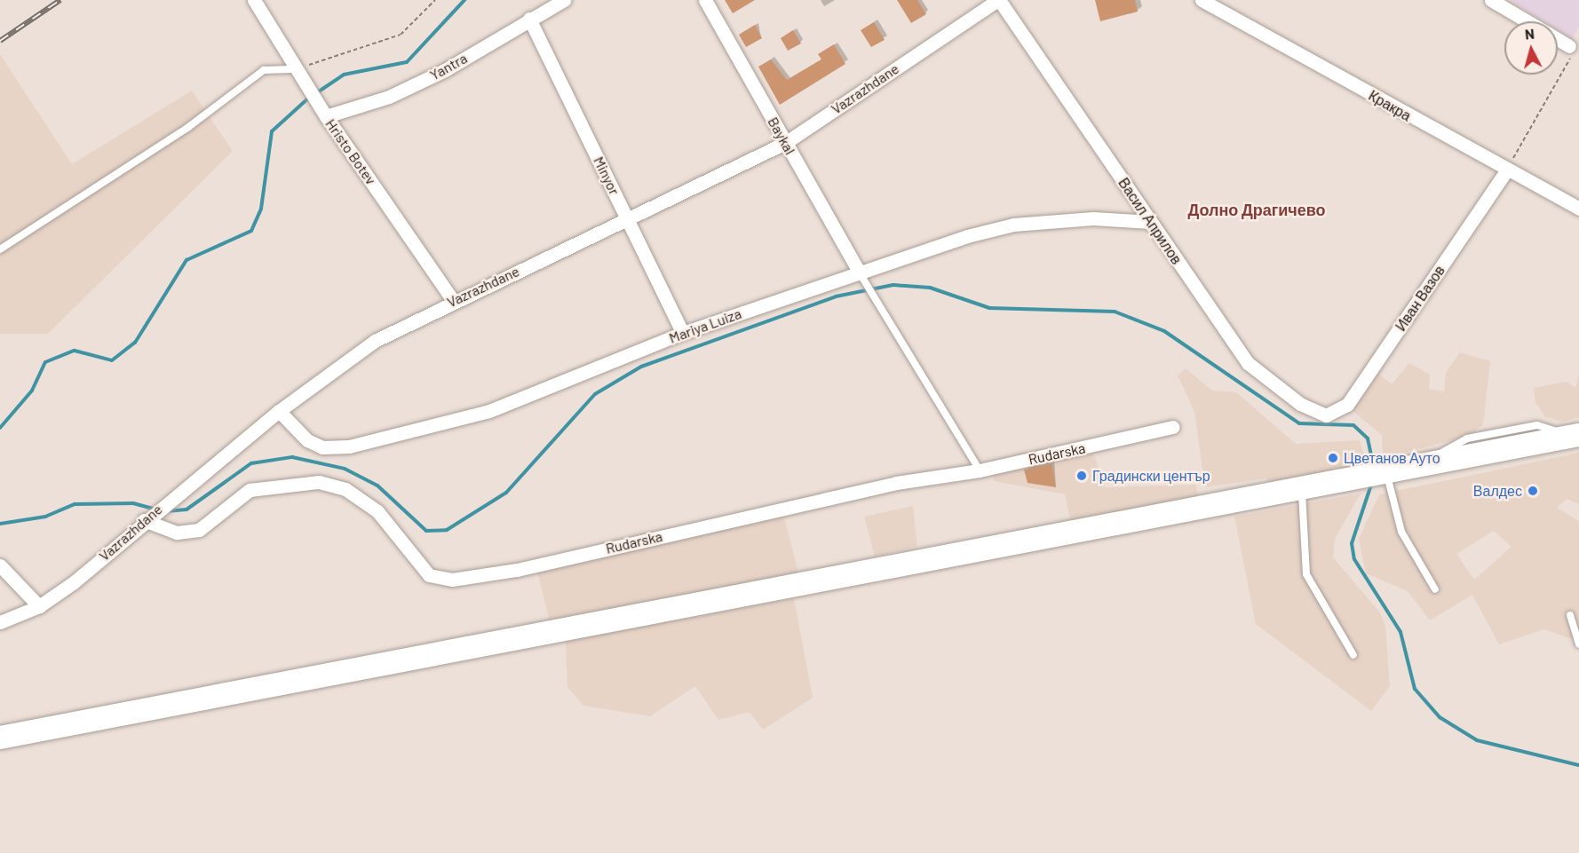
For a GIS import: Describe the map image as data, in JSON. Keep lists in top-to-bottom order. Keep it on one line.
{"streets":{"street":["Yantra","Vazrazhdane","Кракра","Baykal","Hristo Botev","Minyor","Васил Априлов","Иван Вазов","Mariya Luiza","Rudarska"]},"crossings":[["Yantra","Hristo Botev"],["Yantra","Minyor"],["Vazrazhdane","Baykal"],["Vazrazhdane","Hristo Botev"],["Vazrazhdane","Minyor"],["Vazrazhdane","Васил Априлов"],["Vazrazhdane","Mariya Luiza"],["Vazrazhdane","Rudarska"],["Кракра","Иван Вазов"],["Baykal","Mariya Luiza"],["Minyor","Mariya Luiza"],["Васил Априлов","Иван Вазов"],["Васил Априлов","Mariya Luiza"]],"districts":["Долно Драгичево"],"places":["Цветанов Ауто","Градински център","Валдес"],"north":"top"}
